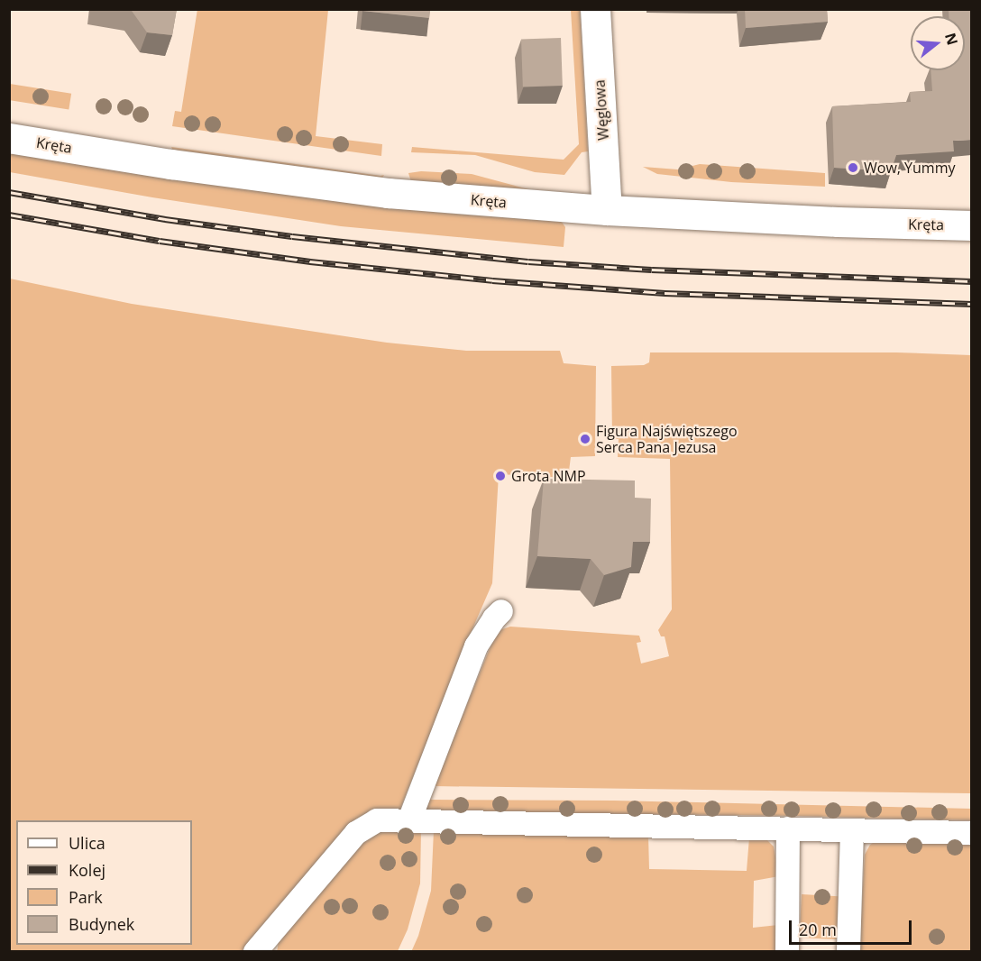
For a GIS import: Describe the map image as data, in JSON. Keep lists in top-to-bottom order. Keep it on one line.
{"streets":{"street":["Węglowa","Kręta"]},"crossings":[["Węglowa","Kręta"]],"places":["Wow, Yummy","Figura Najświętszego Serca Pana Jezusa","Grota NMP"],"legend":["Ulica","Kolej","Park","Budynek"],"scale_bar":"20 m","north":"right"}
